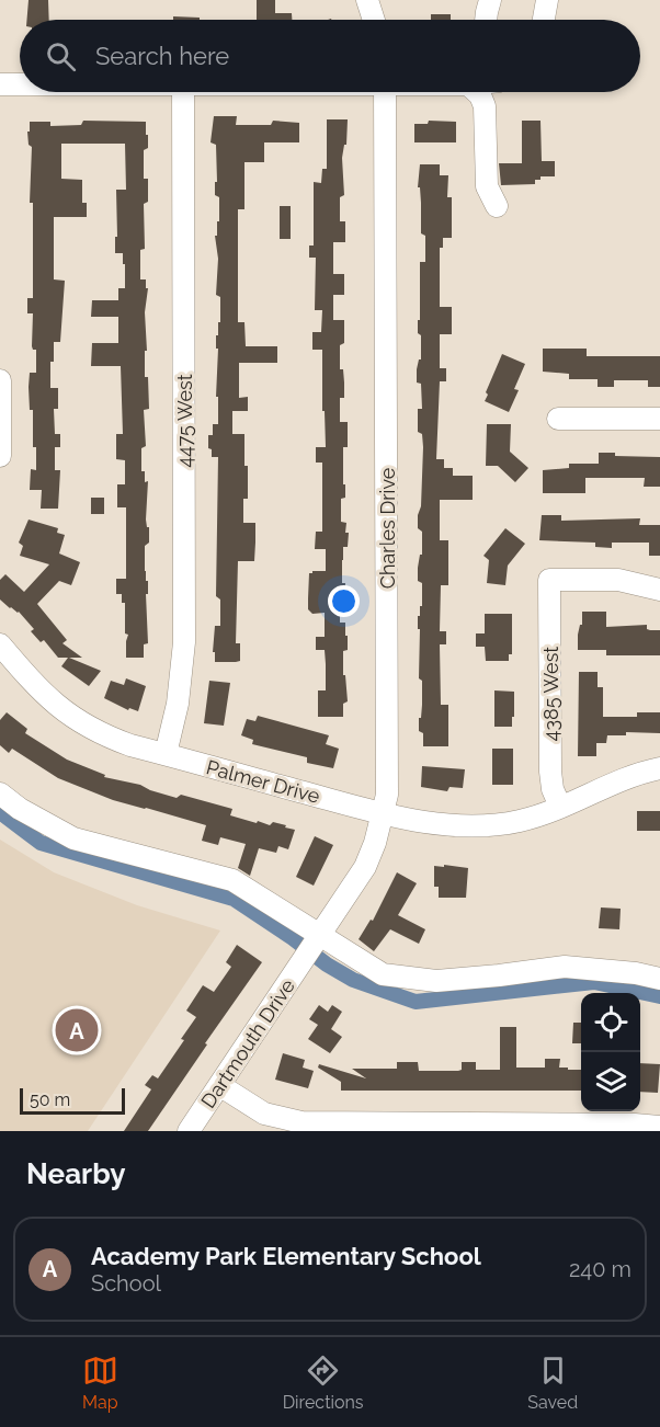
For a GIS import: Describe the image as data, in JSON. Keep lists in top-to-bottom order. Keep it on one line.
{"streets":{"street":["4475 West","Charles Drive","4385 West","Palmer Drive","Dartmouth Drive"]},"crossings":[["4475 West","Palmer Drive"],["Charles Drive","Palmer Drive"],["Charles Drive","Dartmouth Drive"],["4385 West","Palmer Drive"]],"scale_bar":"50 m","page":{"search":"Search here","pins":"A","scale":"50 m","heading":"Nearby","list":[{"mark":"A","name":"Academy Park Elementary School","note":"School","value":"240 m"}],"nav":["Map","Directions","Saved"]}}
